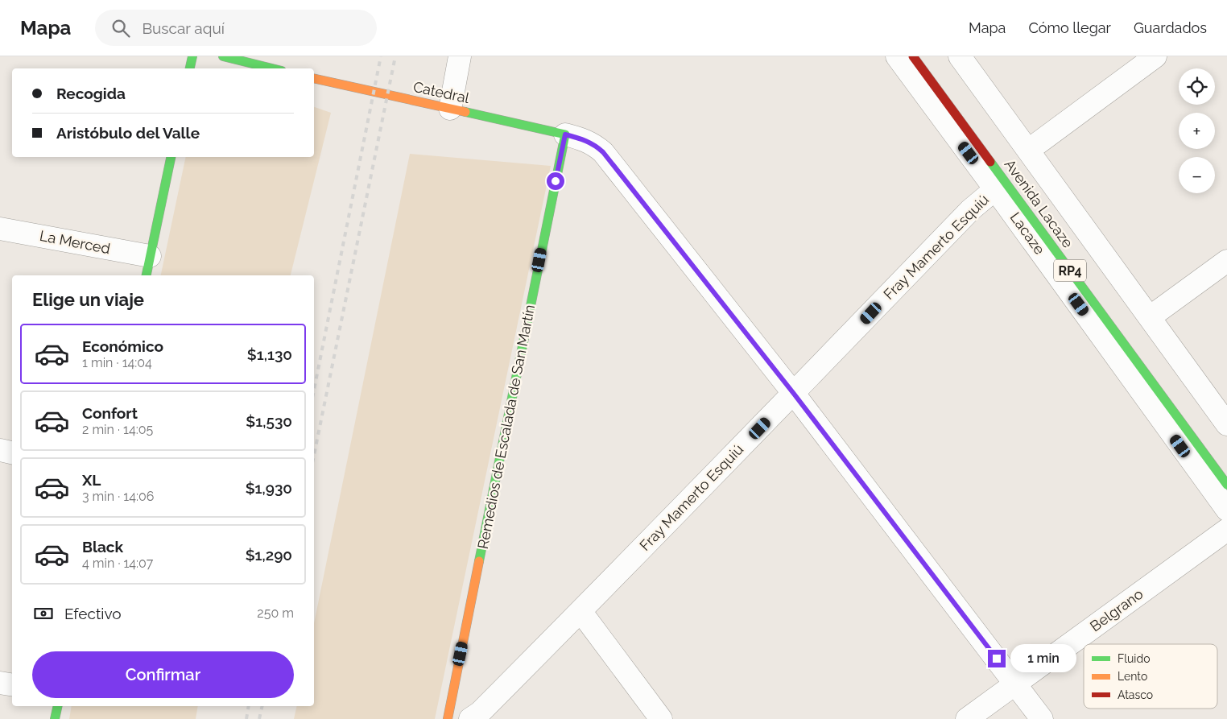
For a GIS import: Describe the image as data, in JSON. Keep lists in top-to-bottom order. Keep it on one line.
{"streets":{"street":["Catedral","Avenida Lacaze","Lacaze","La Merced","Fray Mamerto Esquiú","RP4","Remedios de Escalada de San Martín","Belgrano"]},"crossings":[["Catedral","Remedios de Escalada de San Martín"],["Lacaze","Fray Mamerto Esquiú"]],"legend":["Fluido","Lento","Atasco"],"page":{"header":"Mapa","search":"Buscar aquí","nav":["Mapa","Cómo llegar","Guardados"],"map_buttons":["+","−"],"banner":["Recogida","Aristóbulo del Valle"],"heading":"Elige un viaje","list":[{"name":"Económico","note":"1 min · 14:04","value":"$1,130"},{"name":"Confort","note":"2 min · 14:05","value":"$1,530"},{"name":"XL","note":"3 min · 14:06","value":"$1,930"},{"name":"Black","note":"4 min · 14:07","value":"$1,290"}],"pay":["Efectivo","250 m"],"buttons":"Confirmar","bubble":"1 min"}}
